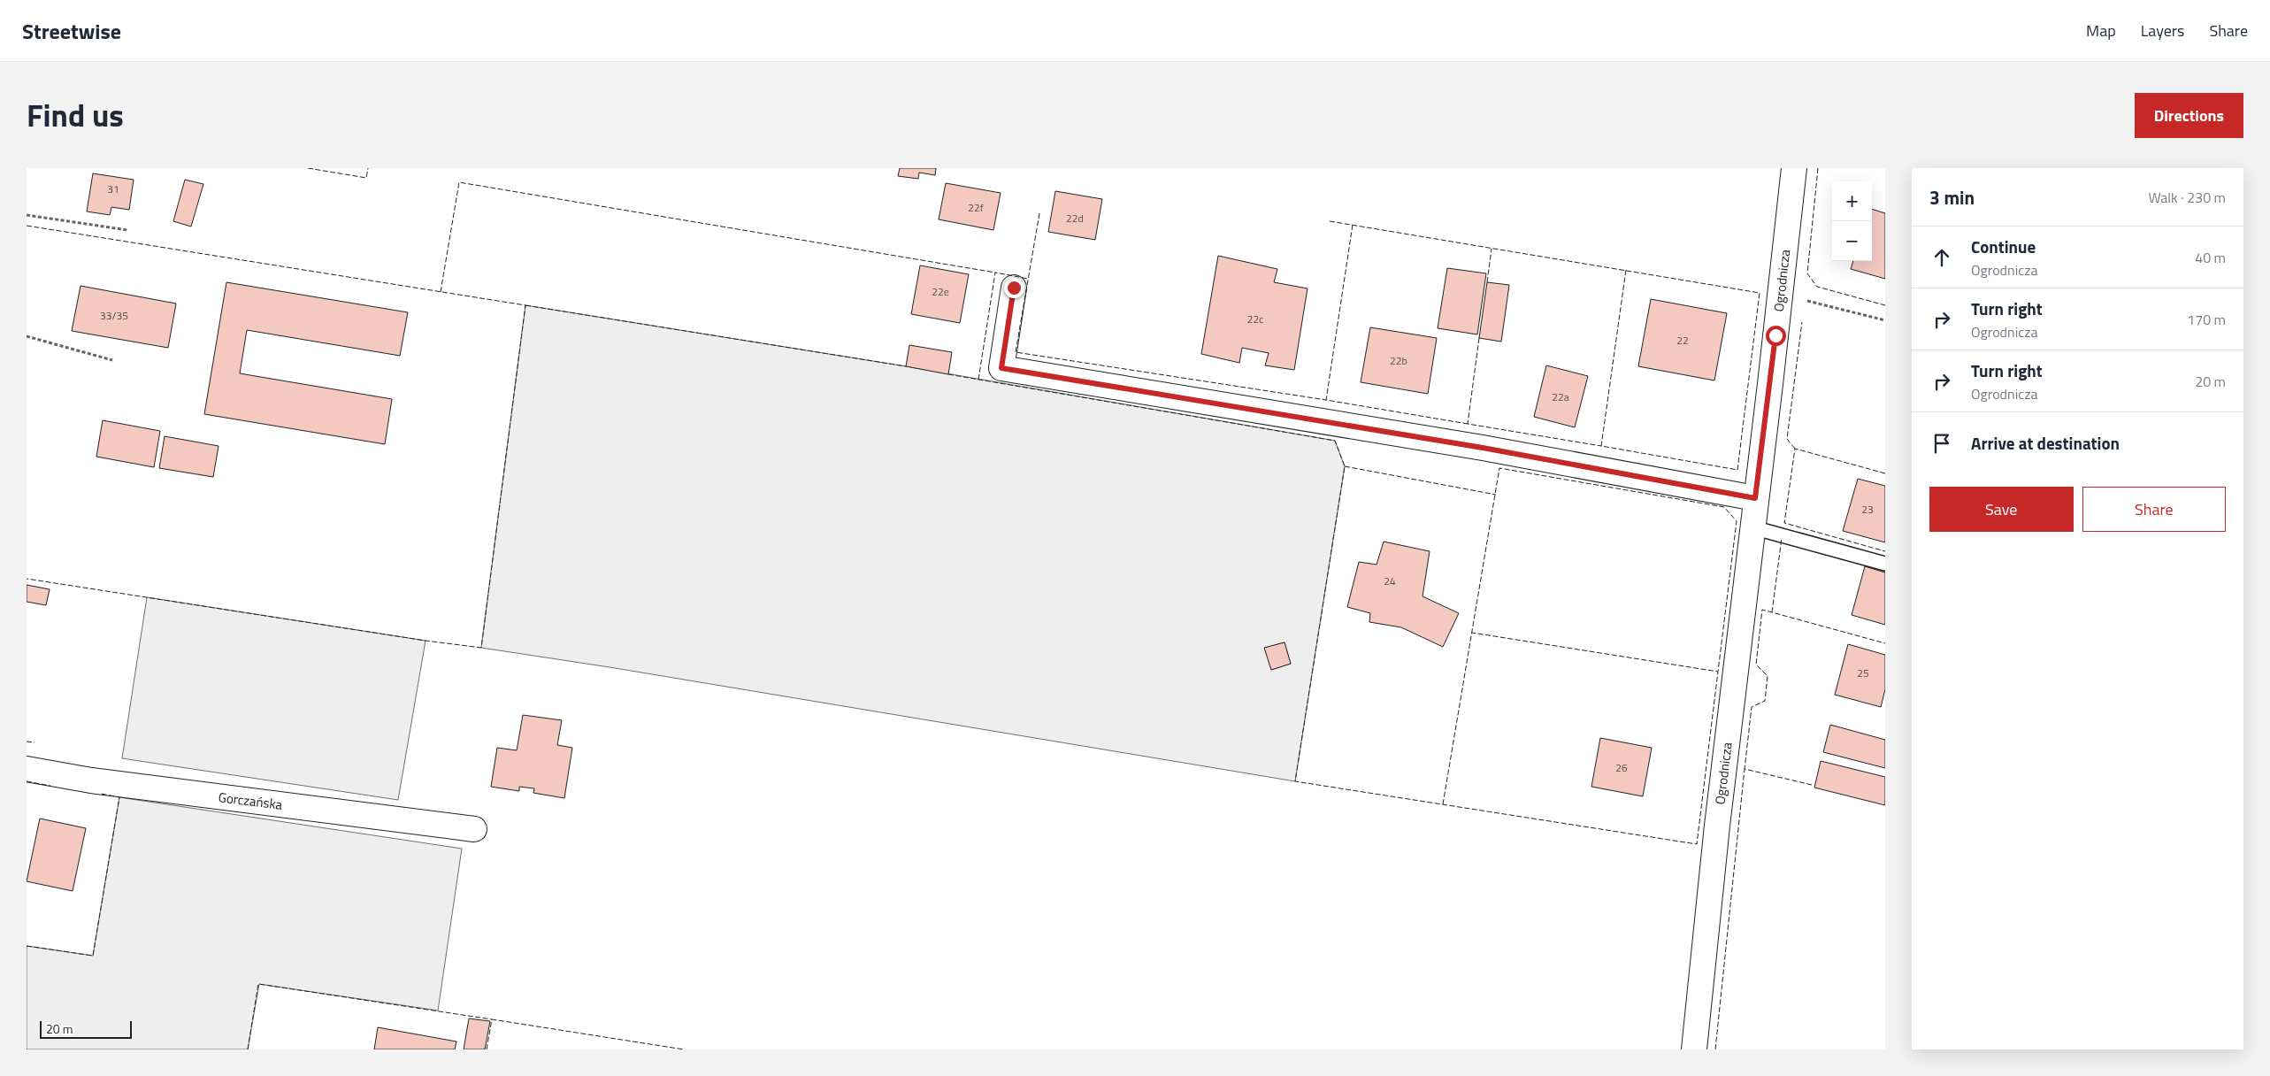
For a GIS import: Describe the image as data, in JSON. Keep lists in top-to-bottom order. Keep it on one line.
{"streets":{"street":["Ogrodnicza","Gorczańska"]},"house_numbers":["31","22f","22d","22e","33/35","22c","22","22b","22a","23","24","25","26"],"scale_bar":"20 m","page":{"header":"Streetwise","nav":["Map","Layers","Share"],"title":"Find us","buttons":["Directions",["Save","Share"]],"heading":["3 min","Walk · 230 m"],"map_buttons":["+","−"],"list":[["Continue","Ogrodnicza","40 m"],["Turn right","Ogrodnicza","170 m"],["Turn right","Ogrodnicza","20 m"],"Arrive at destination"],"scale":"20 m"}}
